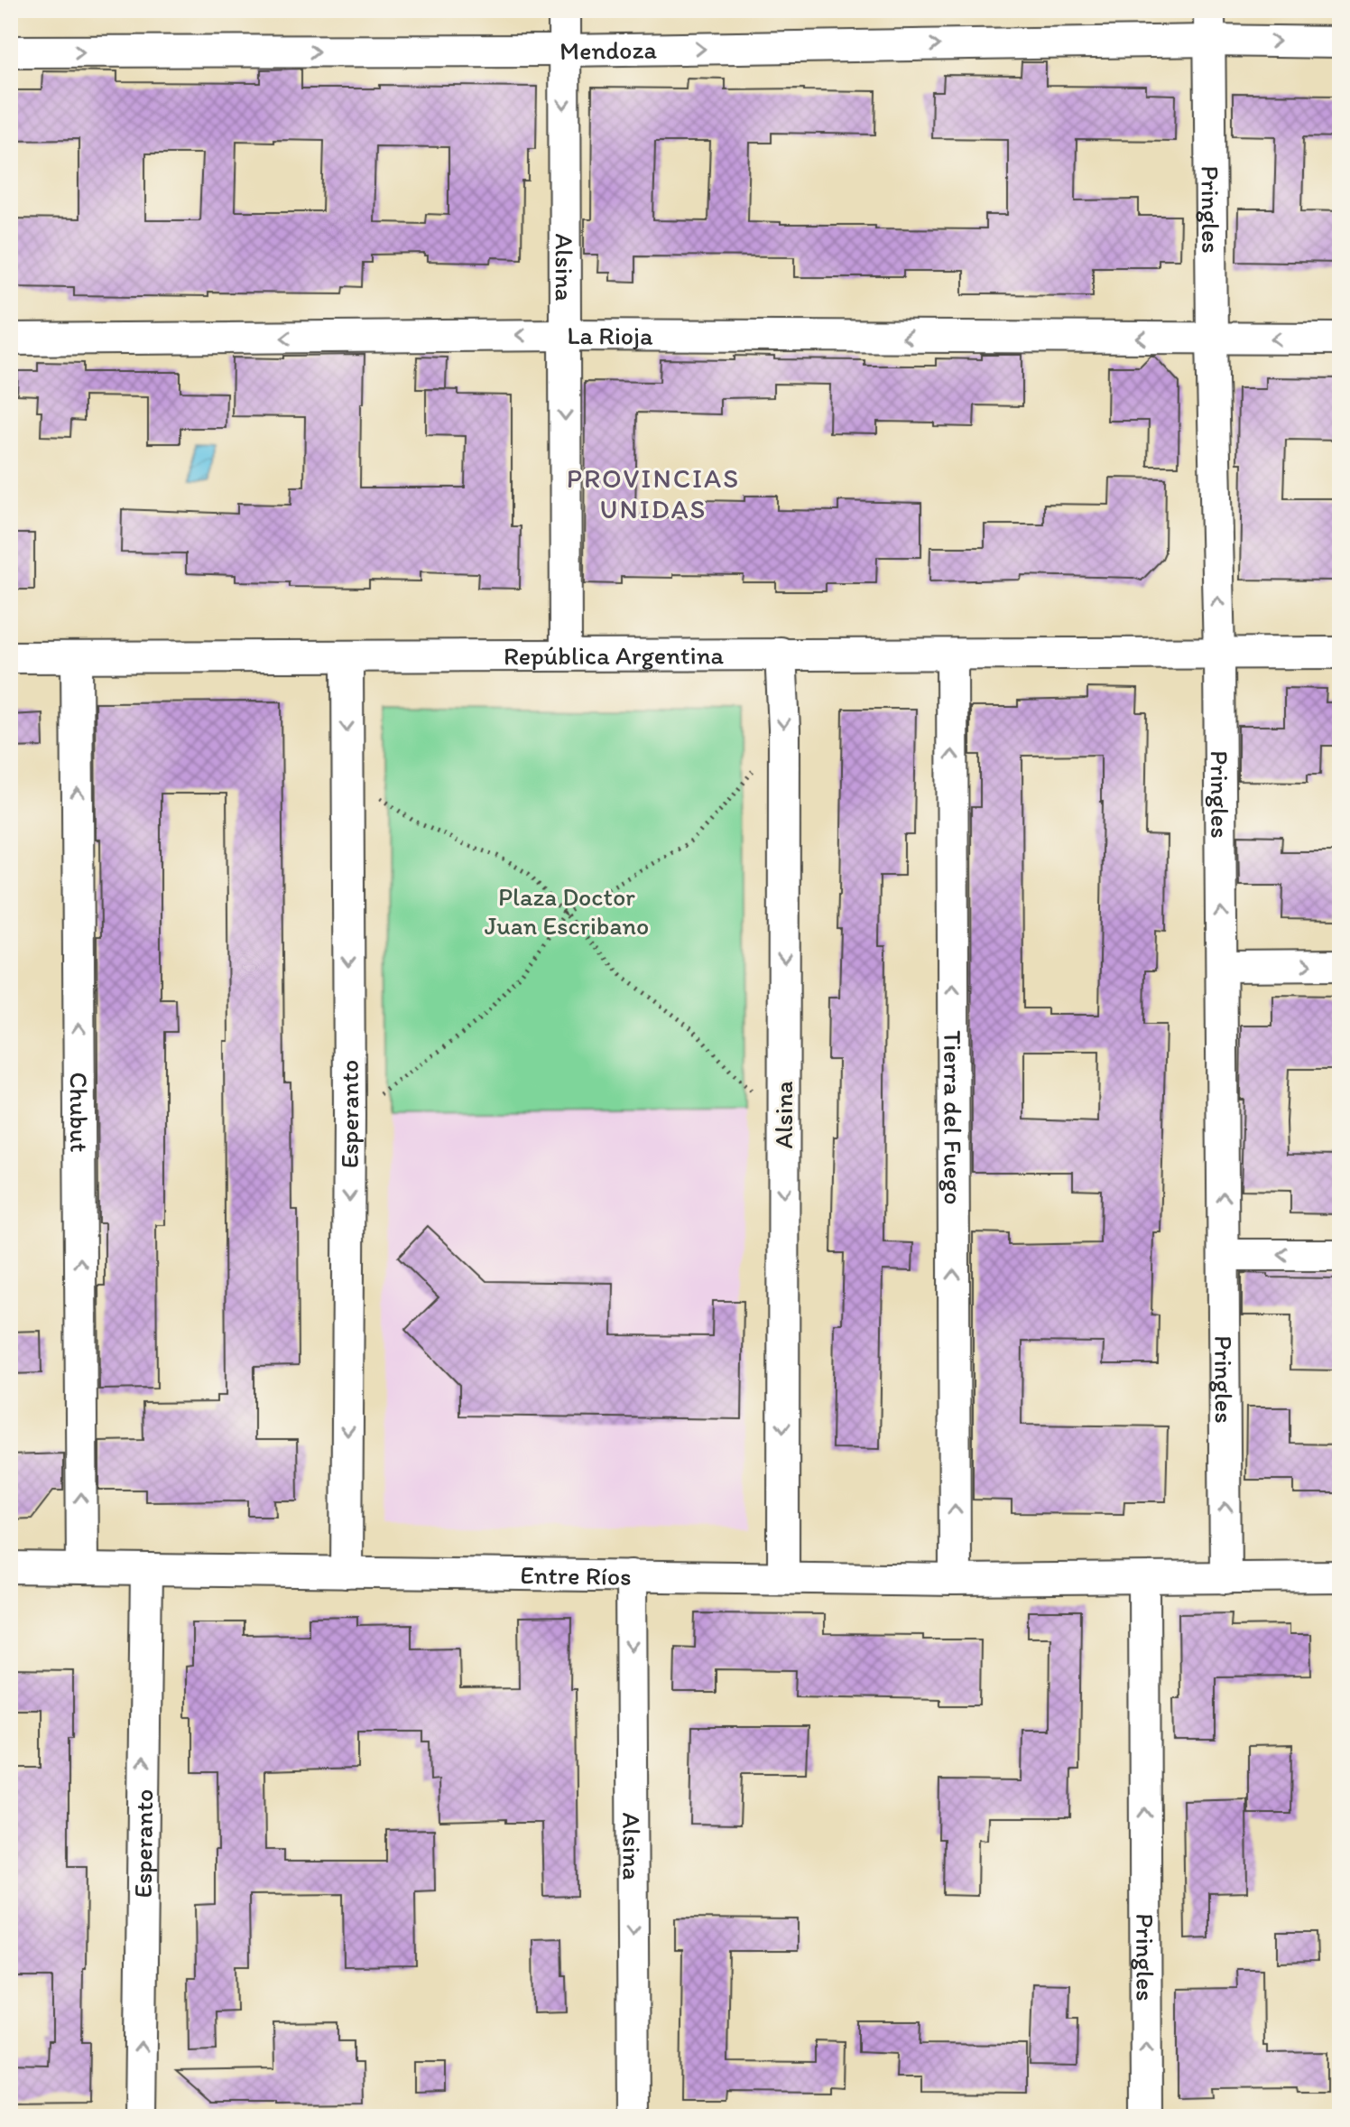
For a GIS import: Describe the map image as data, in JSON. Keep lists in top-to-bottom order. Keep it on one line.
{"streets":{"street":["Mendoza","Pringles","Alsina","La Rioja","República Argentina","Chubut","Esperanto","Tierra del Fuego","Entre Ríos"]},"crossings":[["Mendoza","Pringles"],["Mendoza","Alsina"],["Pringles","La Rioja"],["Pringles","República Argentina"],["Pringles","Entre Ríos"],["Alsina","La Rioja"],["Alsina","República Argentina"],["Alsina","Entre Ríos"],["República Argentina","Chubut"],["República Argentina","Esperanto"],["República Argentina","Tierra del Fuego"],["Chubut","Entre Ríos"],["Esperanto","Entre Ríos"],["Tierra del Fuego","Entre Ríos"]],"one_way":["Mendoza","Pringles","Alsina","La Rioja","Chubut","Tierra del Fuego"],"districts":["PROVINCIAS UNIDAS"],"parks":["Plaza Doctor Juan Escribano"]}
